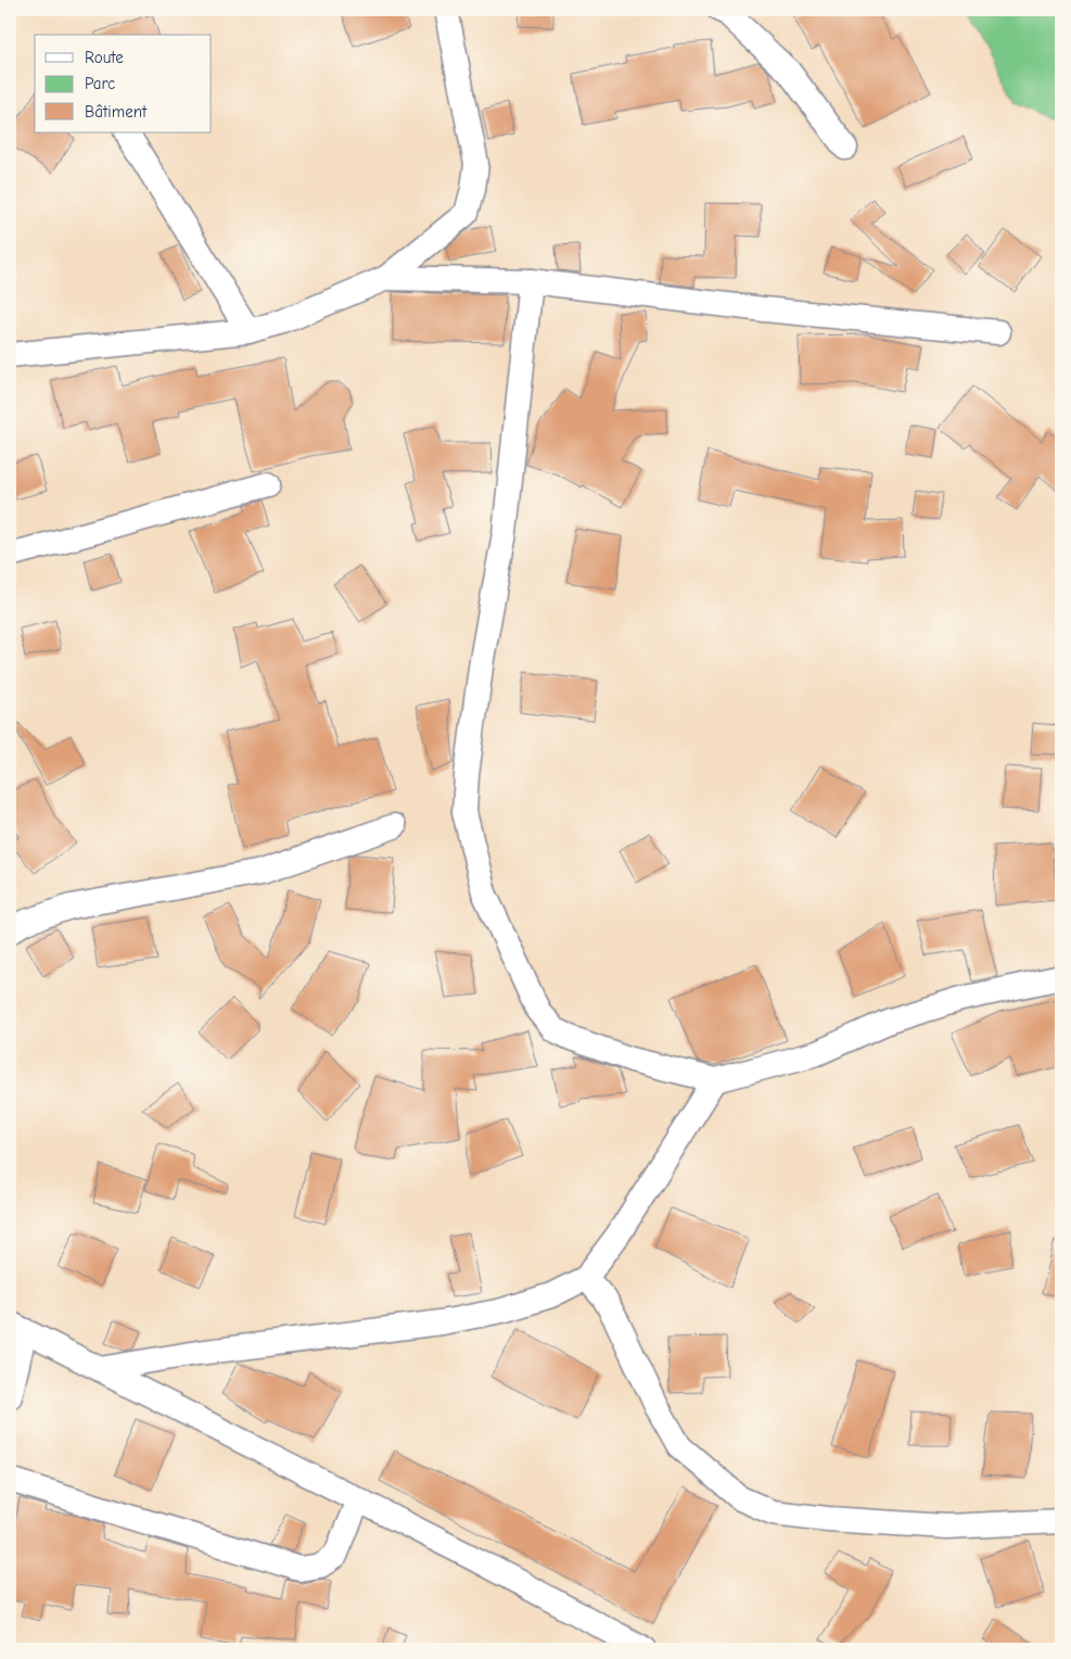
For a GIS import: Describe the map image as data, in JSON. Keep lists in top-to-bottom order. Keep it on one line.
{"legend":["Route","Parc","Bâtiment"]}
